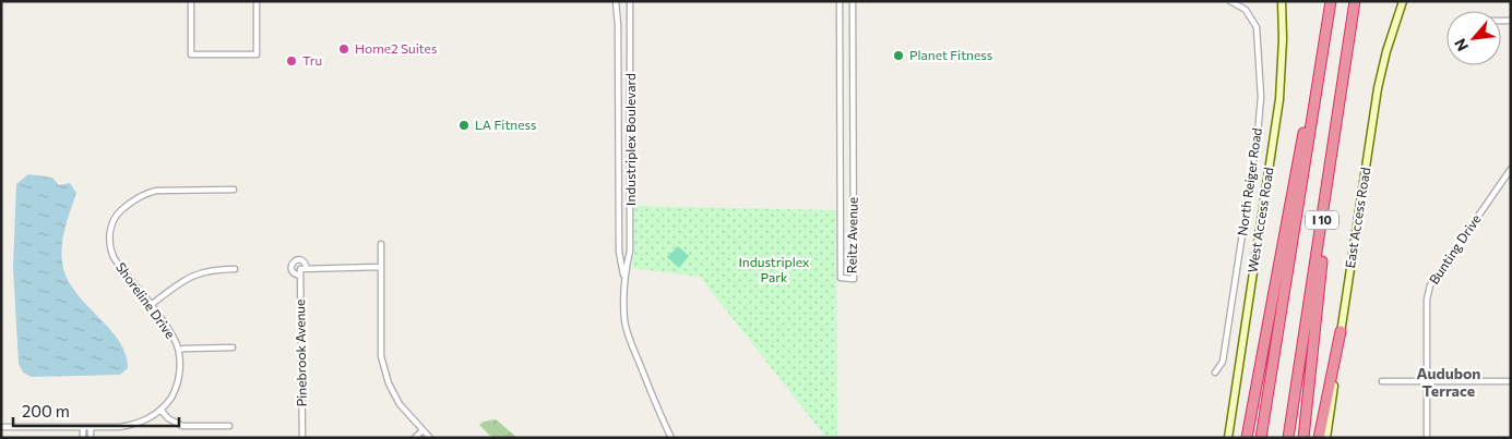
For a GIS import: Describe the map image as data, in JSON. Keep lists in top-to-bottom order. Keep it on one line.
{"streets":{"highway":["I 10"],"main road":["East Access Road","West Access Road"],"street":["Industriplex Boulevard","North Reiger Road","Reitz Avenue","Bunting Drive","Shoreline Drive","Pinebrook Avenue"]},"districts":["Audubon Terrace"],"parks":["Industriplex Park"],"places":["Home2 Suites","Planet Fitness","Tru","LA Fitness"],"scale_bar":"200 m","north":"bottom left"}
